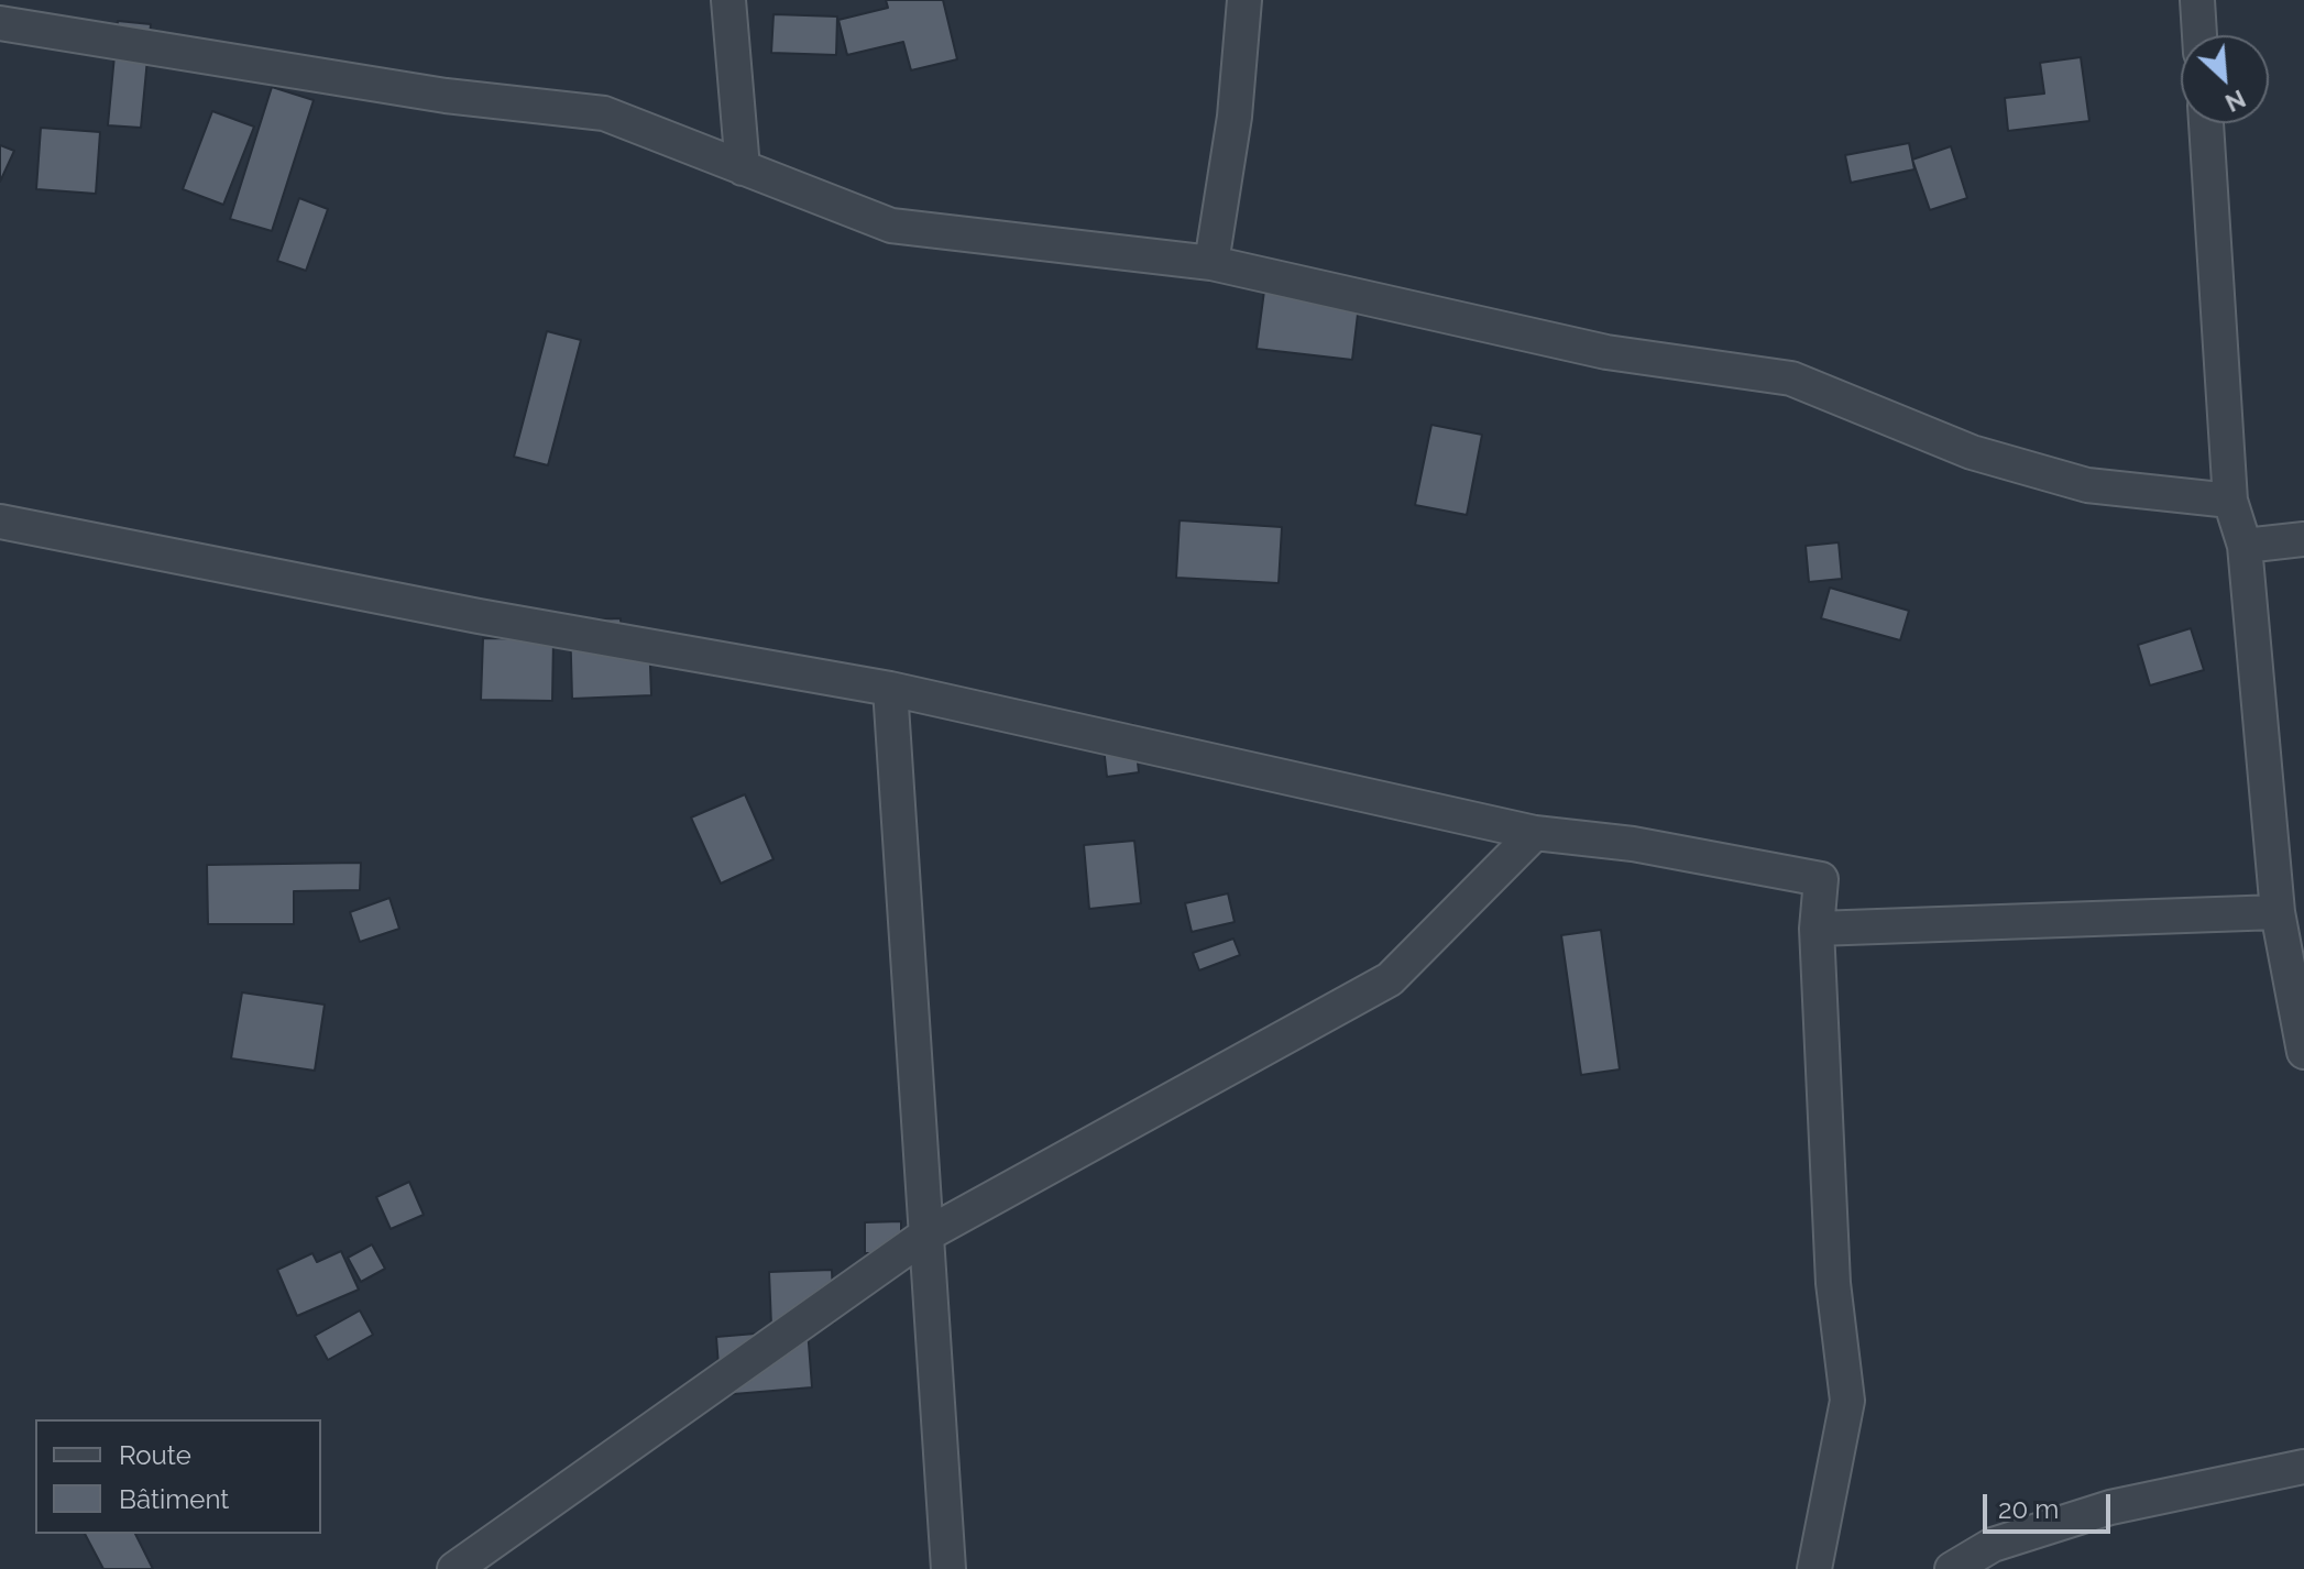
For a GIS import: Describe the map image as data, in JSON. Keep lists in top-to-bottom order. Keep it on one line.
{"legend":["Route","Bâtiment"],"scale_bar":"20 m","north":"bottom right"}
